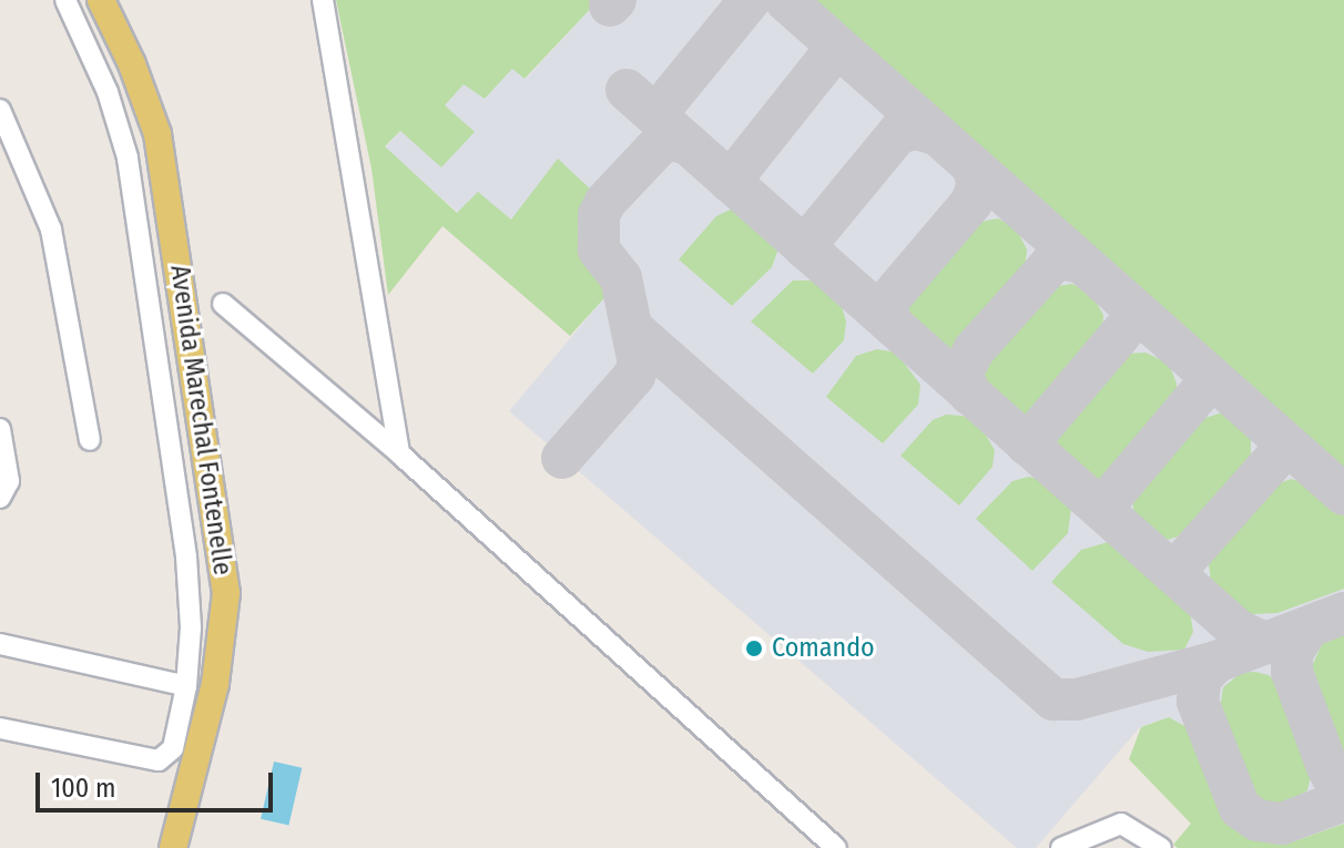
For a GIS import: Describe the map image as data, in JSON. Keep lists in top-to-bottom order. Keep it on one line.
{"streets":{"main road":["Avenida Marechal Fontenelle"]},"places":["Comando"],"scale_bar":"100 m"}
